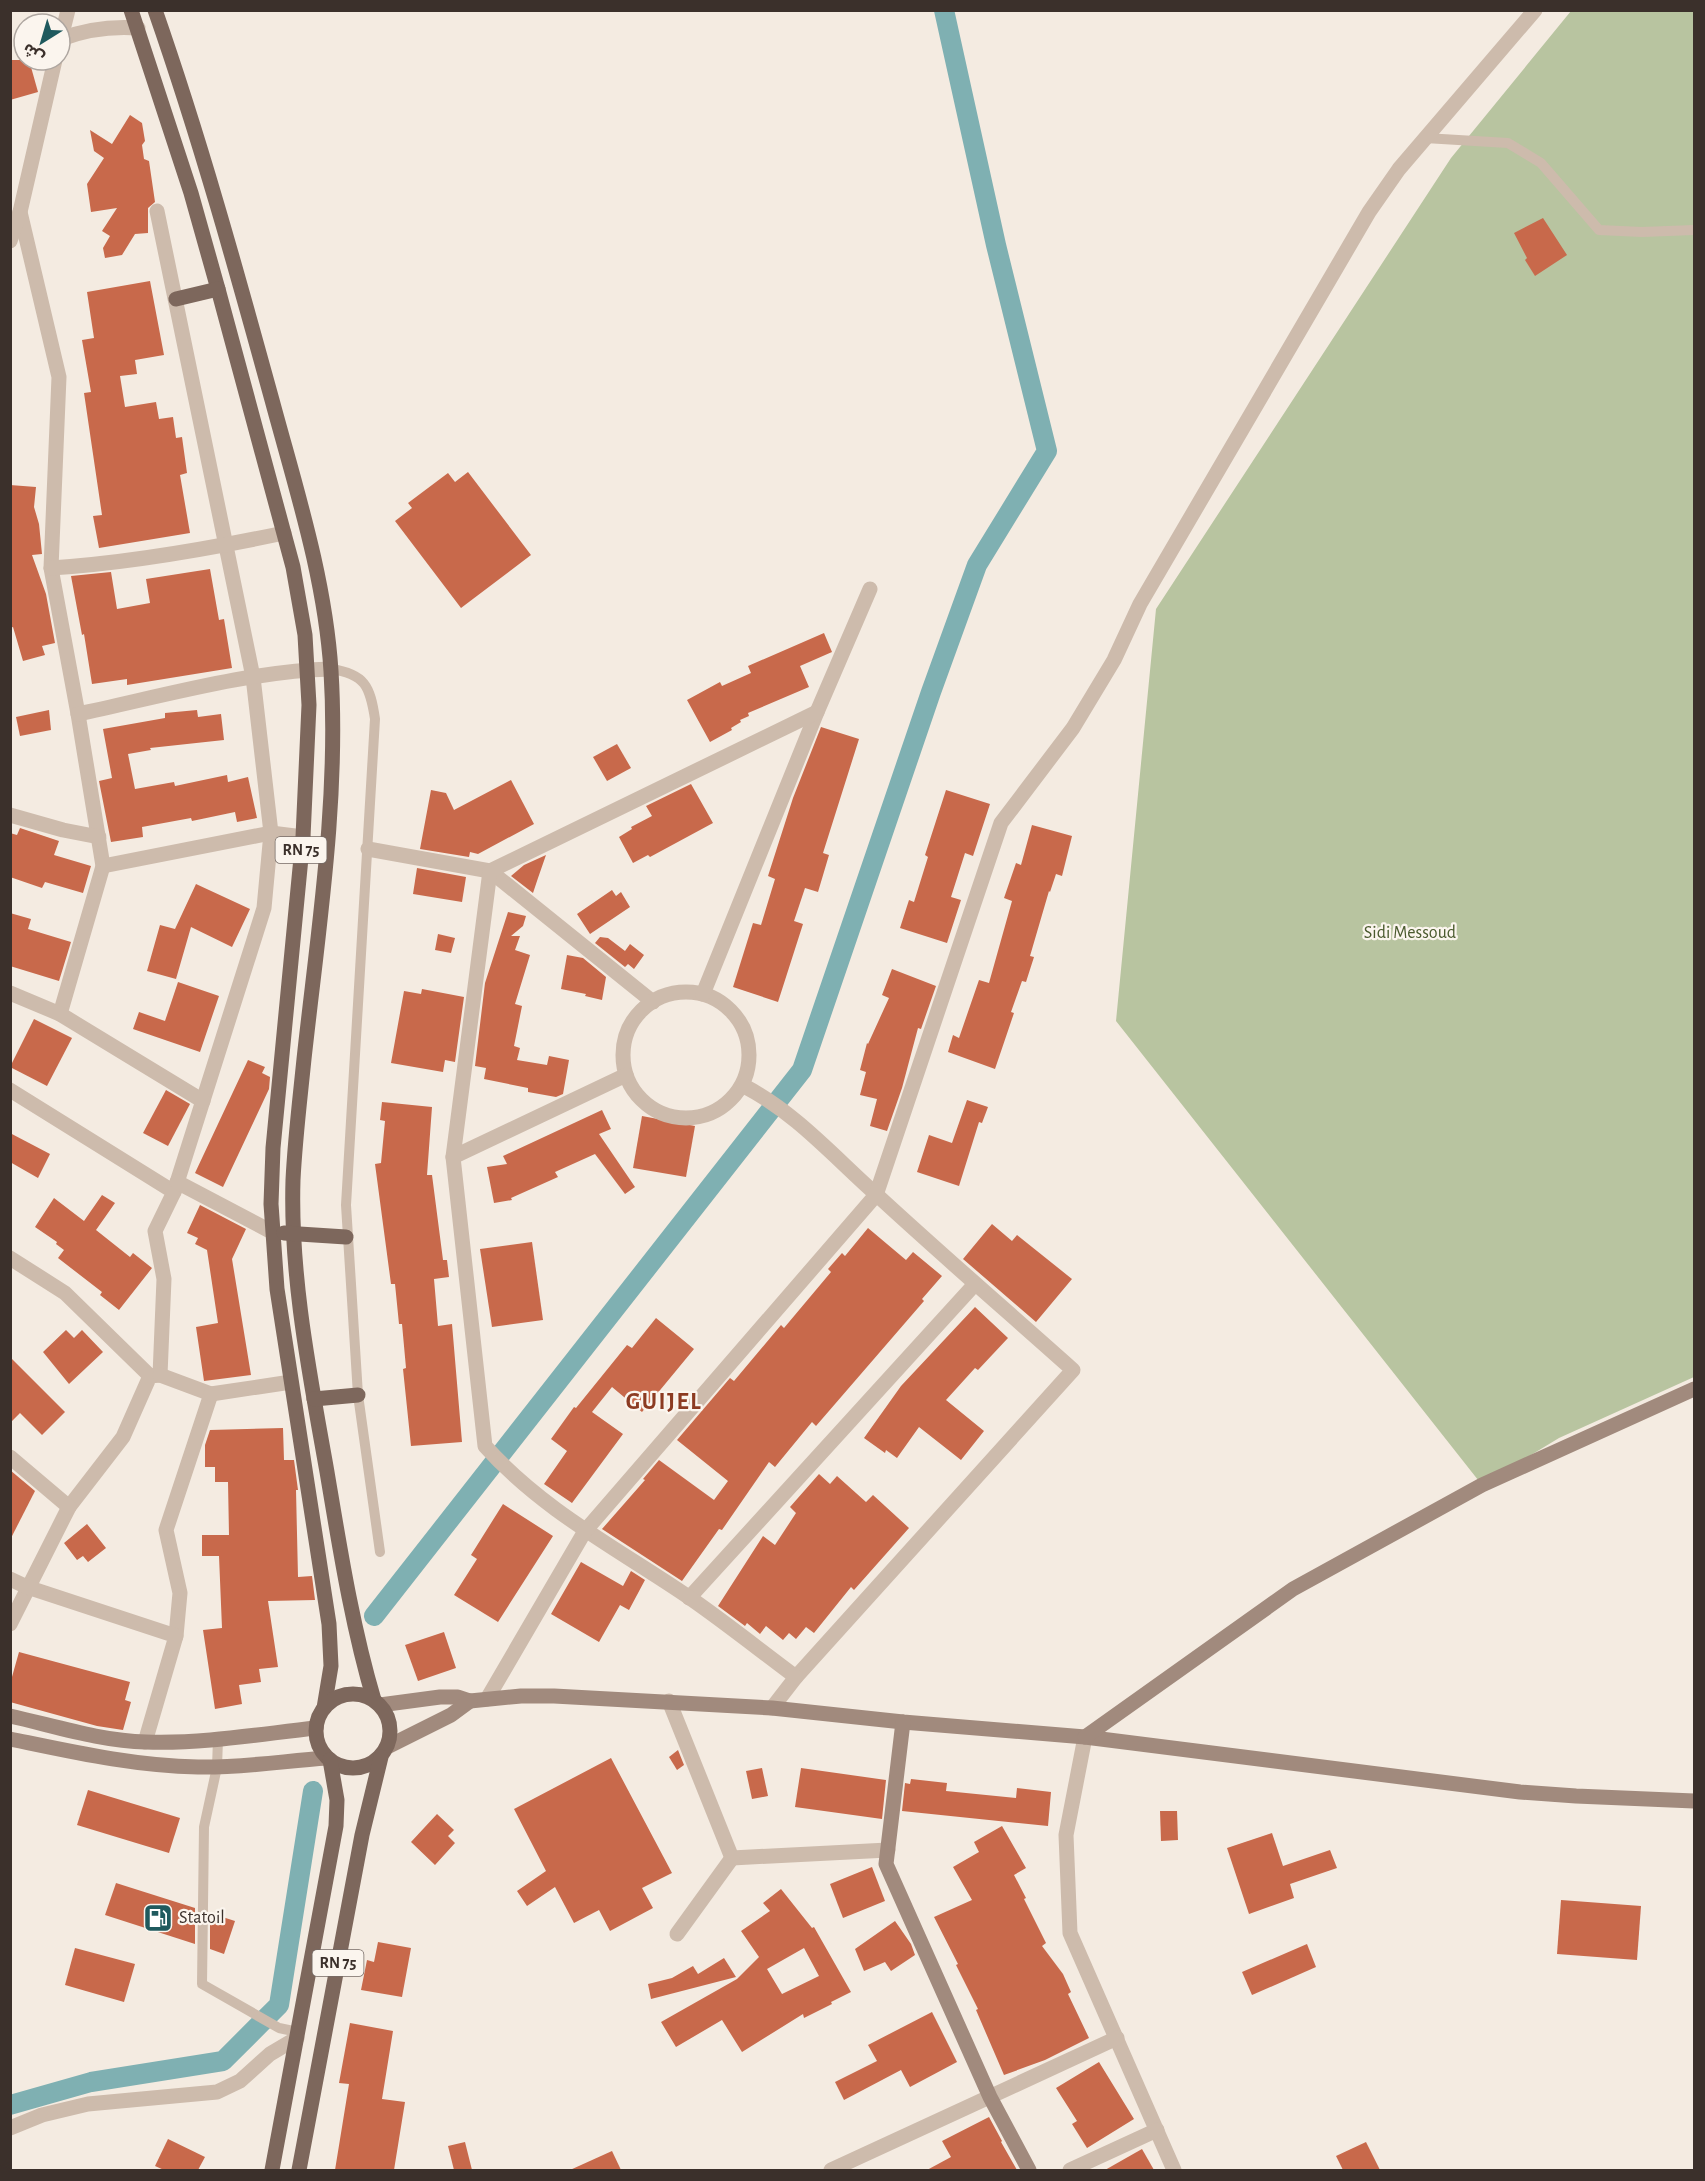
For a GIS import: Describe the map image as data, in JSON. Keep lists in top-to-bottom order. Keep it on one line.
{"streets":{"main road":["RN 75"]},"districts":["GUIJEL"],"parks":["Sidi Messoud"],"places":{"fuel station":["Statoil"]},"north":"bottom left"}
